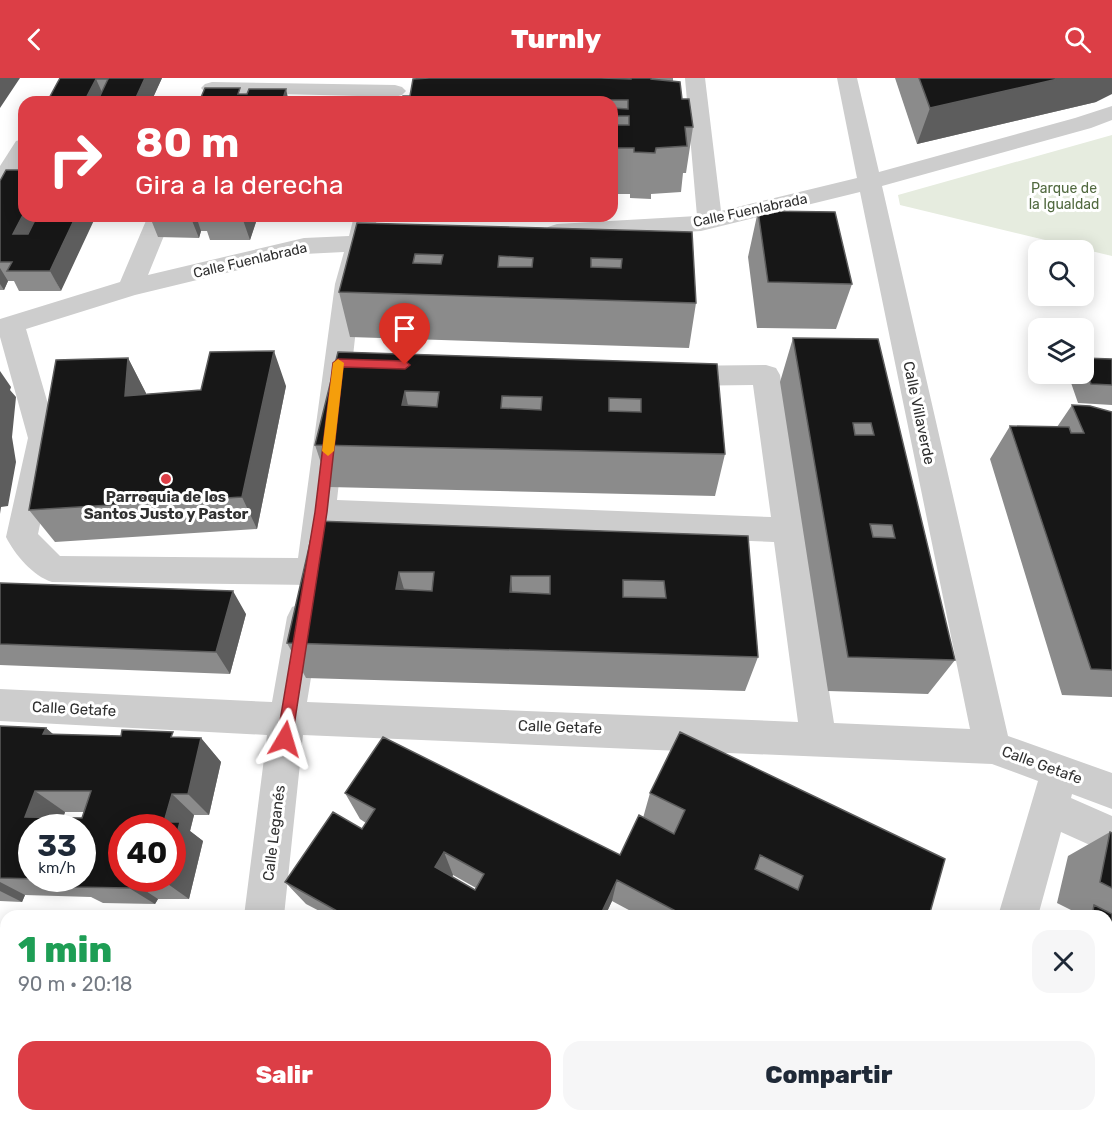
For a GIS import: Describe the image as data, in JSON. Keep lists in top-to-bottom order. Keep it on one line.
{"streets":{"street":["Calle Fuenlabrada","Calle Villaverde","Calle Getafe","Calle Leganés"]},"crossings":[["Calle Fuenlabrada","Calle Villaverde"],["Calle Fuenlabrada","Calle Leganés"],["Calle Villaverde","Calle Getafe"],["Calle Getafe","Calle Leganés"]],"parks":["Parque de la Igualdad"],"places":["Parroquia de los Santos Justo y Pastor"],"page":{"header":"Turnly","turn":["80 m","Gira a la derecha"],"speed":"33 km/h","limit":"40","heading":["1 min","90 m · 20:18"],"buttons":["Salir","Compartir"]}}
